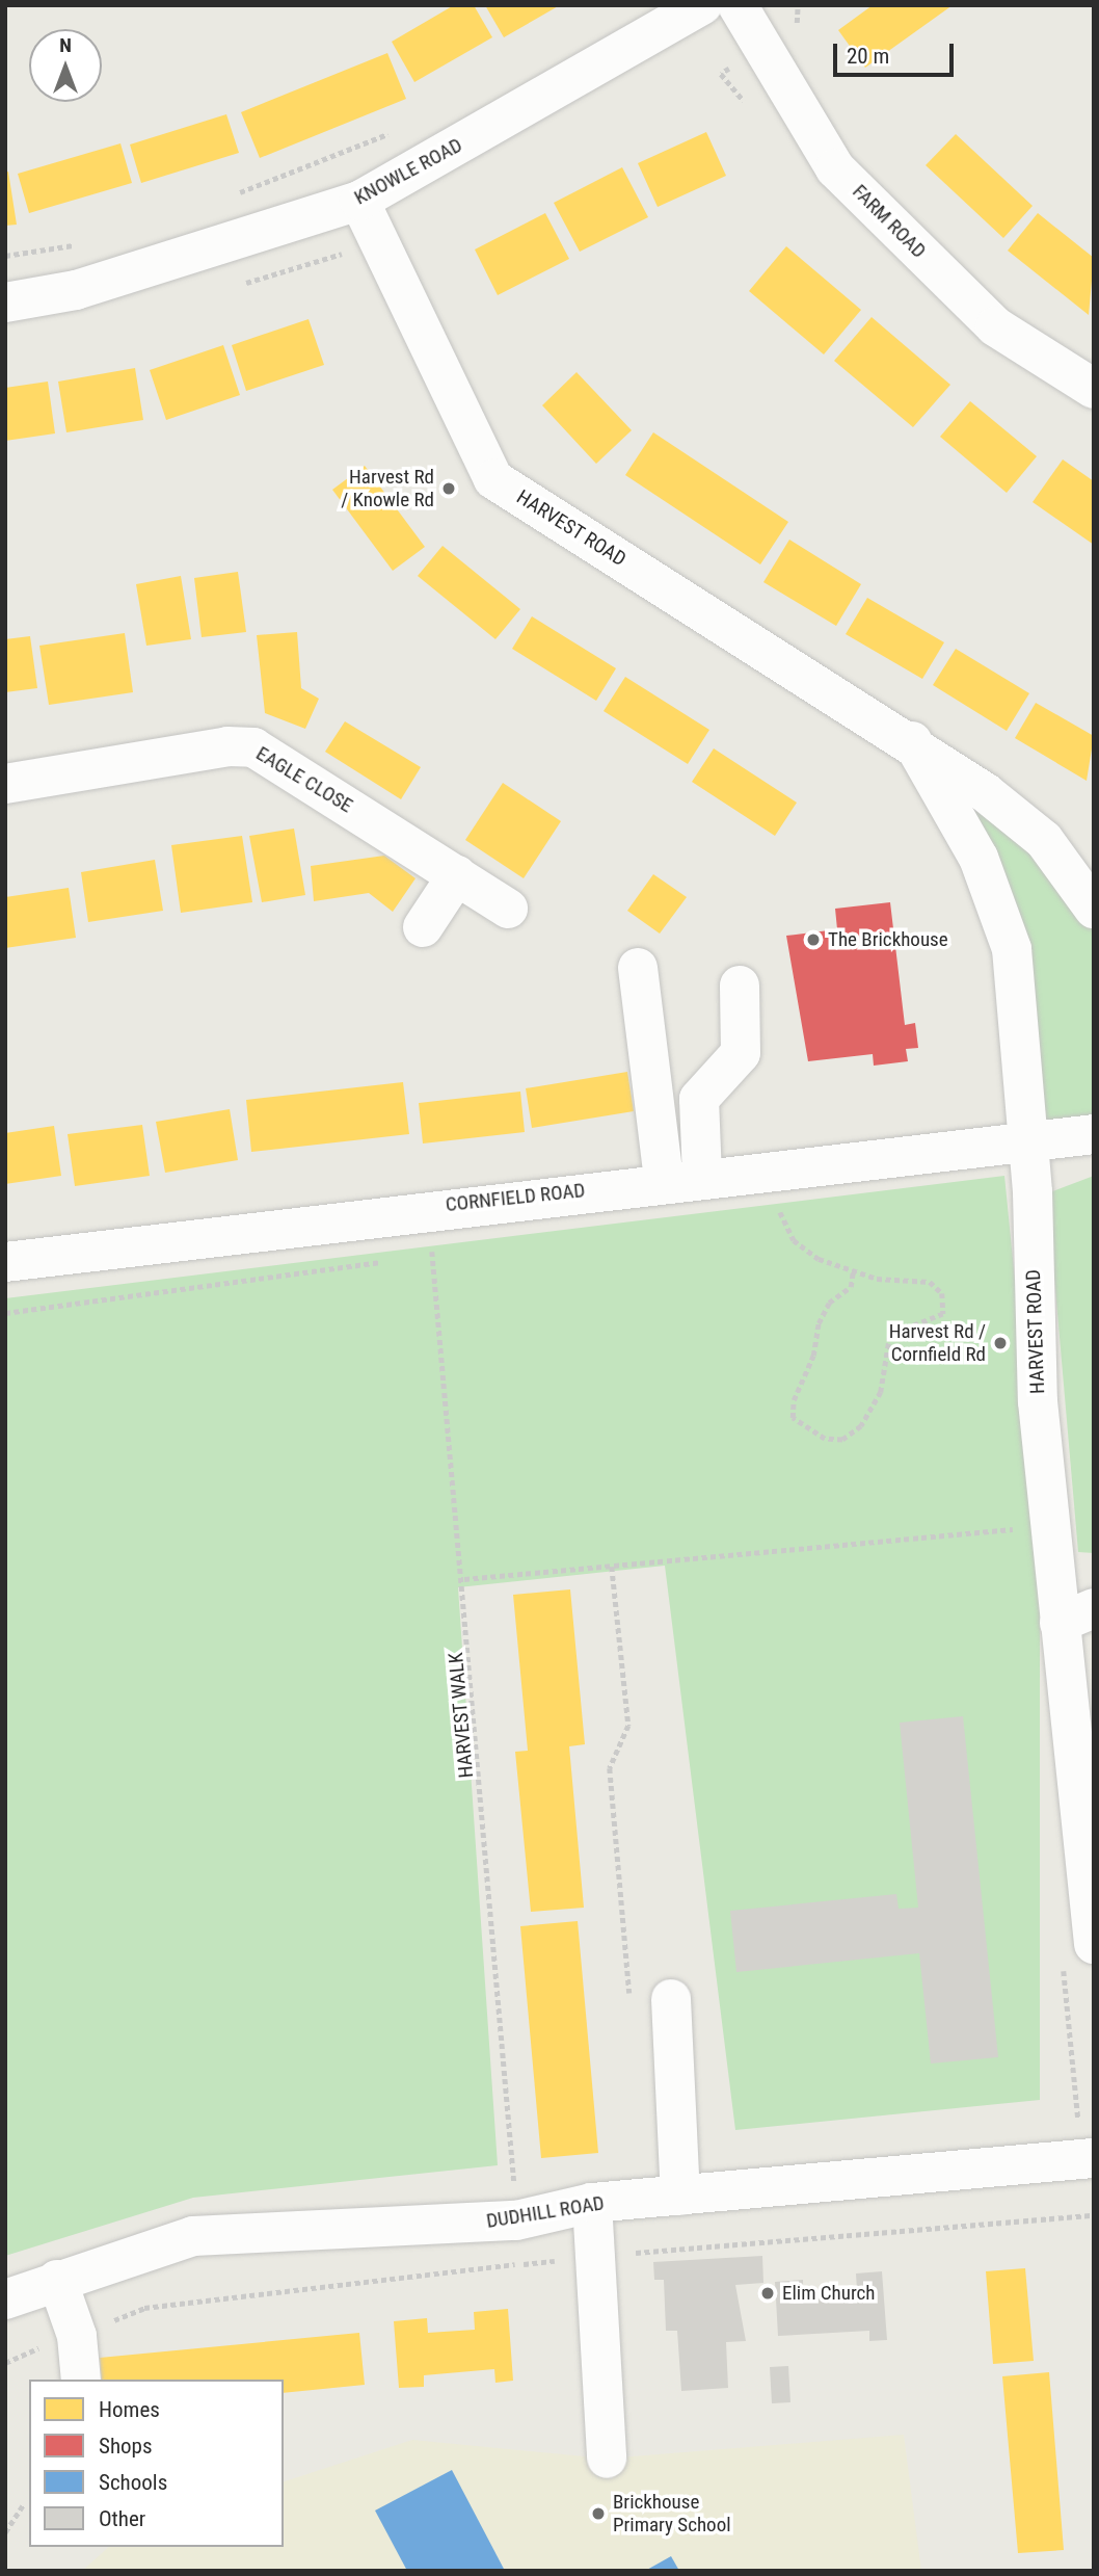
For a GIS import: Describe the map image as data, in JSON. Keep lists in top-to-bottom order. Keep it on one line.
{"streets":{"street":["KNOWLE ROAD","FARM ROAD","HARVEST ROAD","EAGLE CLOSE","CORNFIELD ROAD","DUDHILL ROAD"],"path":["HARVEST WALK"]},"crossings":[["KNOWLE ROAD","HARVEST ROAD"],["HARVEST ROAD","CORNFIELD ROAD"],["CORNFIELD ROAD","HARVEST WALK"],["HARVEST WALK","DUDHILL ROAD"]],"places":["Harvest Rd / Knowle Rd","The Brickhouse","Harvest Rd / Cornfield Rd","Elim Church","Brickhouse Primary School"],"legend":["Homes","Shops","Schools","Other"],"scale_bar":"20 m","north":"top"}
